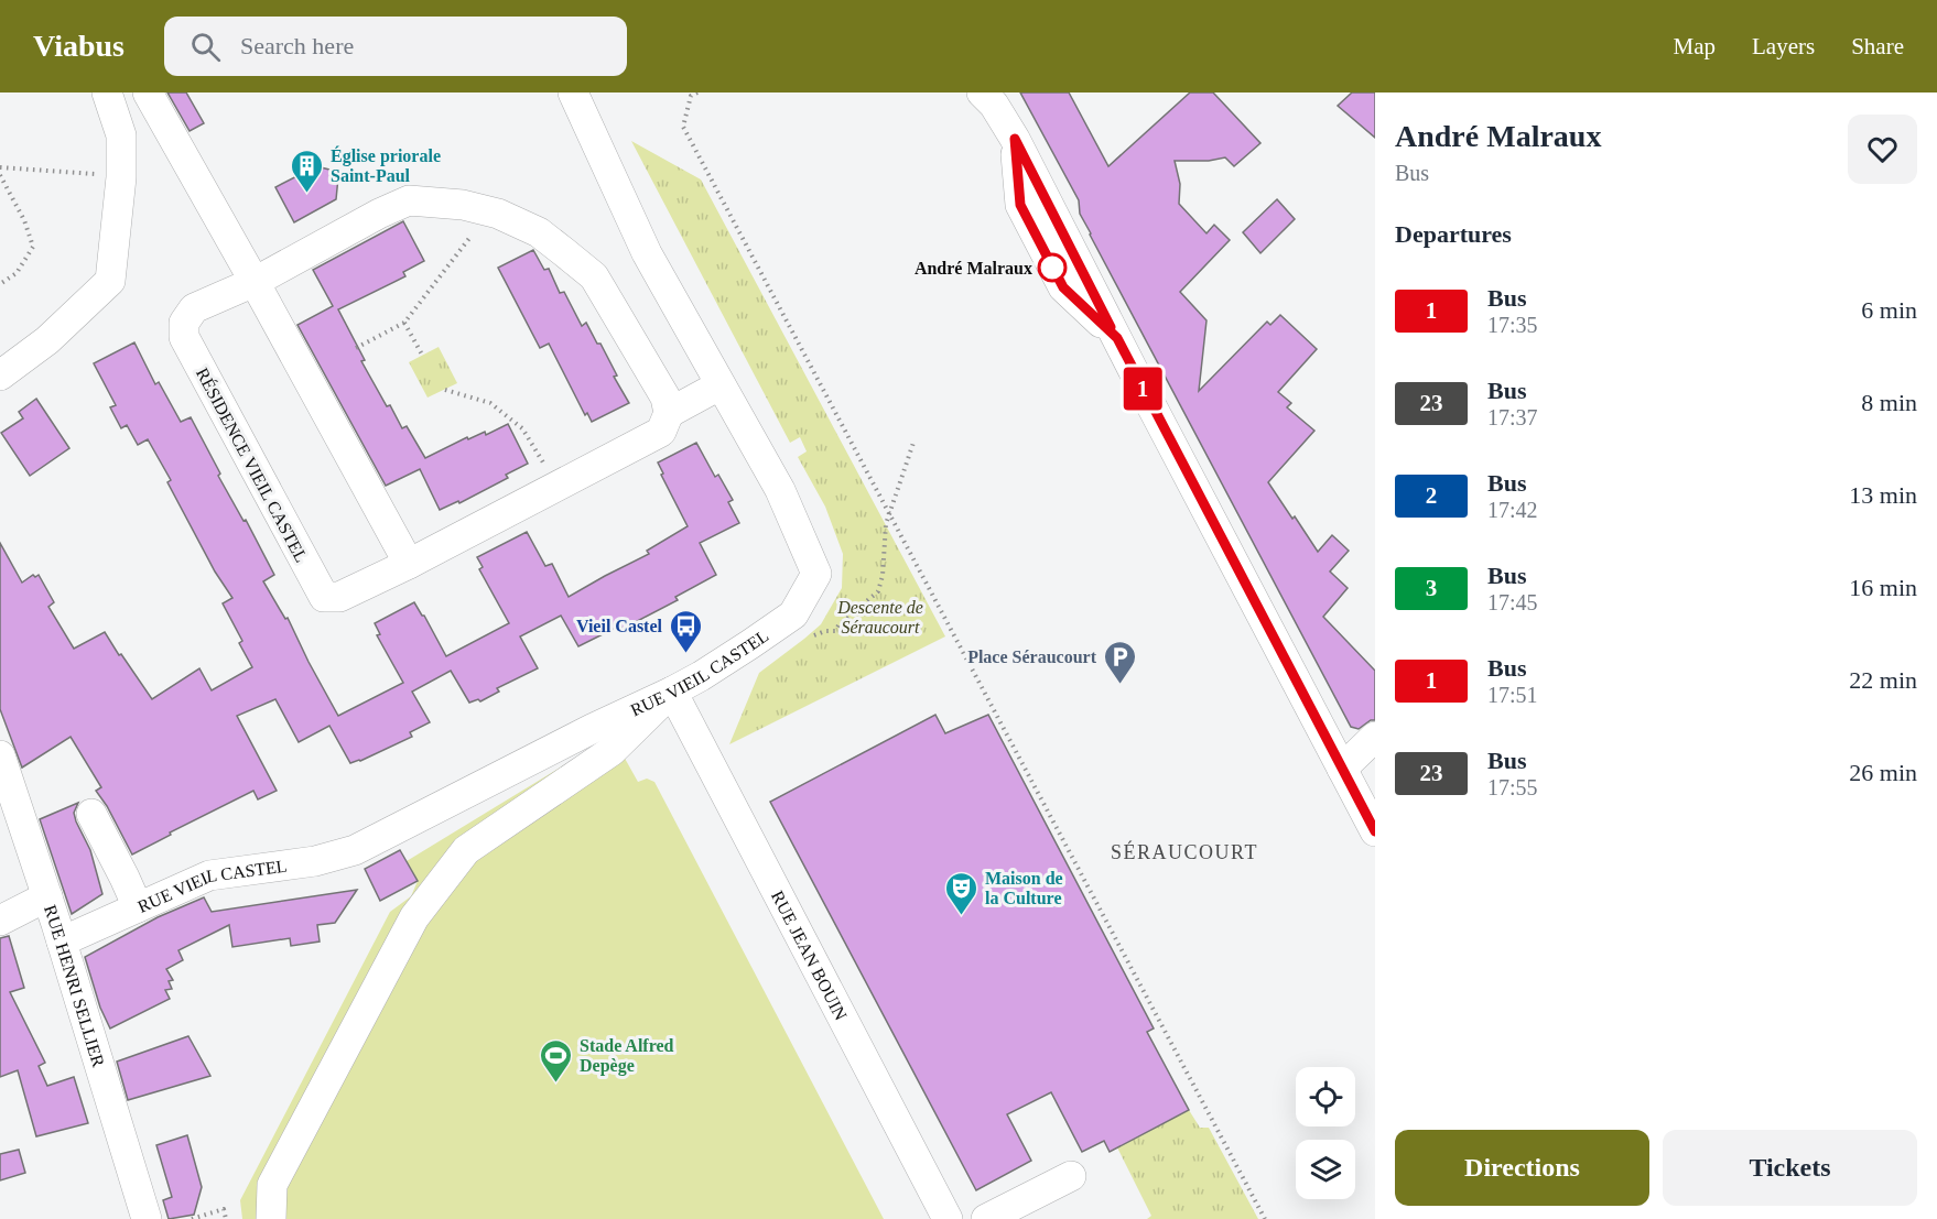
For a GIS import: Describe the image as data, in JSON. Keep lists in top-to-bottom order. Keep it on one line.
{"streets":{"street":["RÉSIDENCE VIEIL CASTEL","RUE VIEIL CASTEL","RUE JEAN BOUIN","RUE HENRI SELLIER"]},"crossings":[["RÉSIDENCE VIEIL CASTEL","RUE VIEIL CASTEL"],["RUE VIEIL CASTEL","RUE JEAN BOUIN"],["RUE VIEIL CASTEL","RUE HENRI SELLIER"]],"districts":["SÉRAUCOURT"],"parks":["Descente de Séraucourt"],"places":{"building":["Église priorale Saint-Paul"],"other":["André Malraux"],"bus stop":["Vieil Castel"],"parking":["Place Séraucourt"],"theatre":["Maison de la Culture"],"sports":["Stade Alfred Depège"]},"lines":["bus line 1"],"page":{"header":"Viabus","search":"Search here","nav":["Map","Layers","Share"],"on_map":"1","heading":[["André Malraux","Bus"],"Departures"],"list":[{"mark":"1","name":"Bus","note":"17:35","value":"6 min"},{"mark":"23","name":"Bus","note":"17:37","value":"8 min"},{"mark":"2","name":"Bus","note":"17:42","value":"13 min"},{"mark":"3","name":"Bus","note":"17:45","value":"16 min"},{"mark":"1","name":"Bus","note":"17:51","value":"22 min"},{"mark":"23","name":"Bus","note":"17:55","value":"26 min"}],"buttons":["Directions","Tickets"]}}
